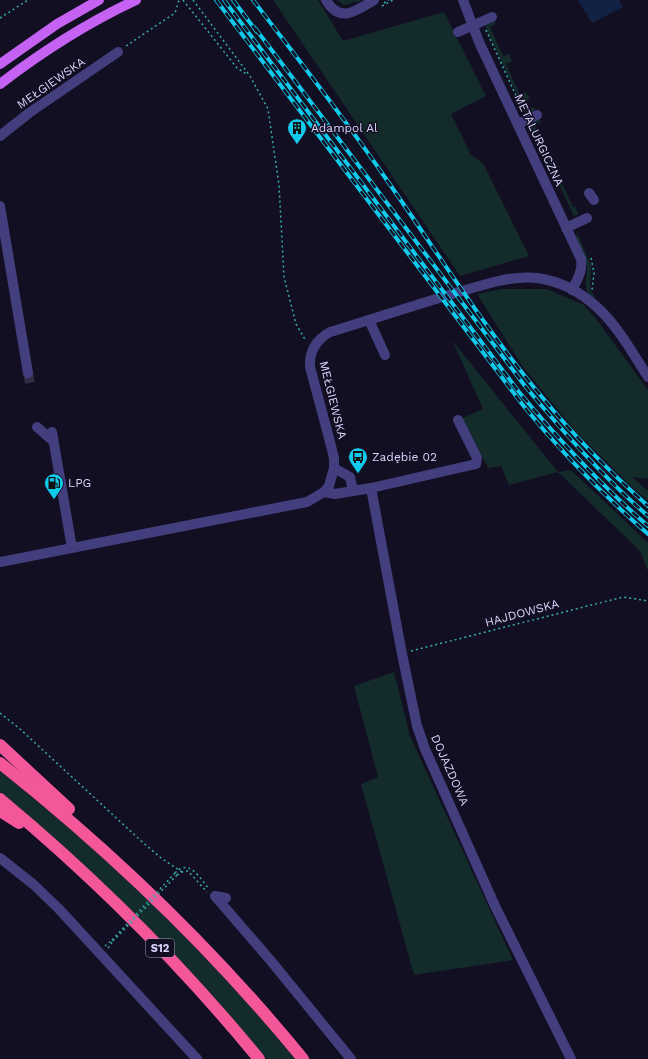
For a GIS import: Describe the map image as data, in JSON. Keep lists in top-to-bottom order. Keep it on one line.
{"streets":{"highway":["S12"],"street":["MEŁGIEWSKA","METALURGICZNA","DOJAZDOWA"],"path":["HAJDOWSKA"]},"crossings":[["MEŁGIEWSKA","METALURGICZNA"],["HAJDOWSKA","DOJAZDOWA"]],"places":{"building":["Adampol Al"],"bus stop":["Zadębie 02"],"fuel station":["LPG"]}}
